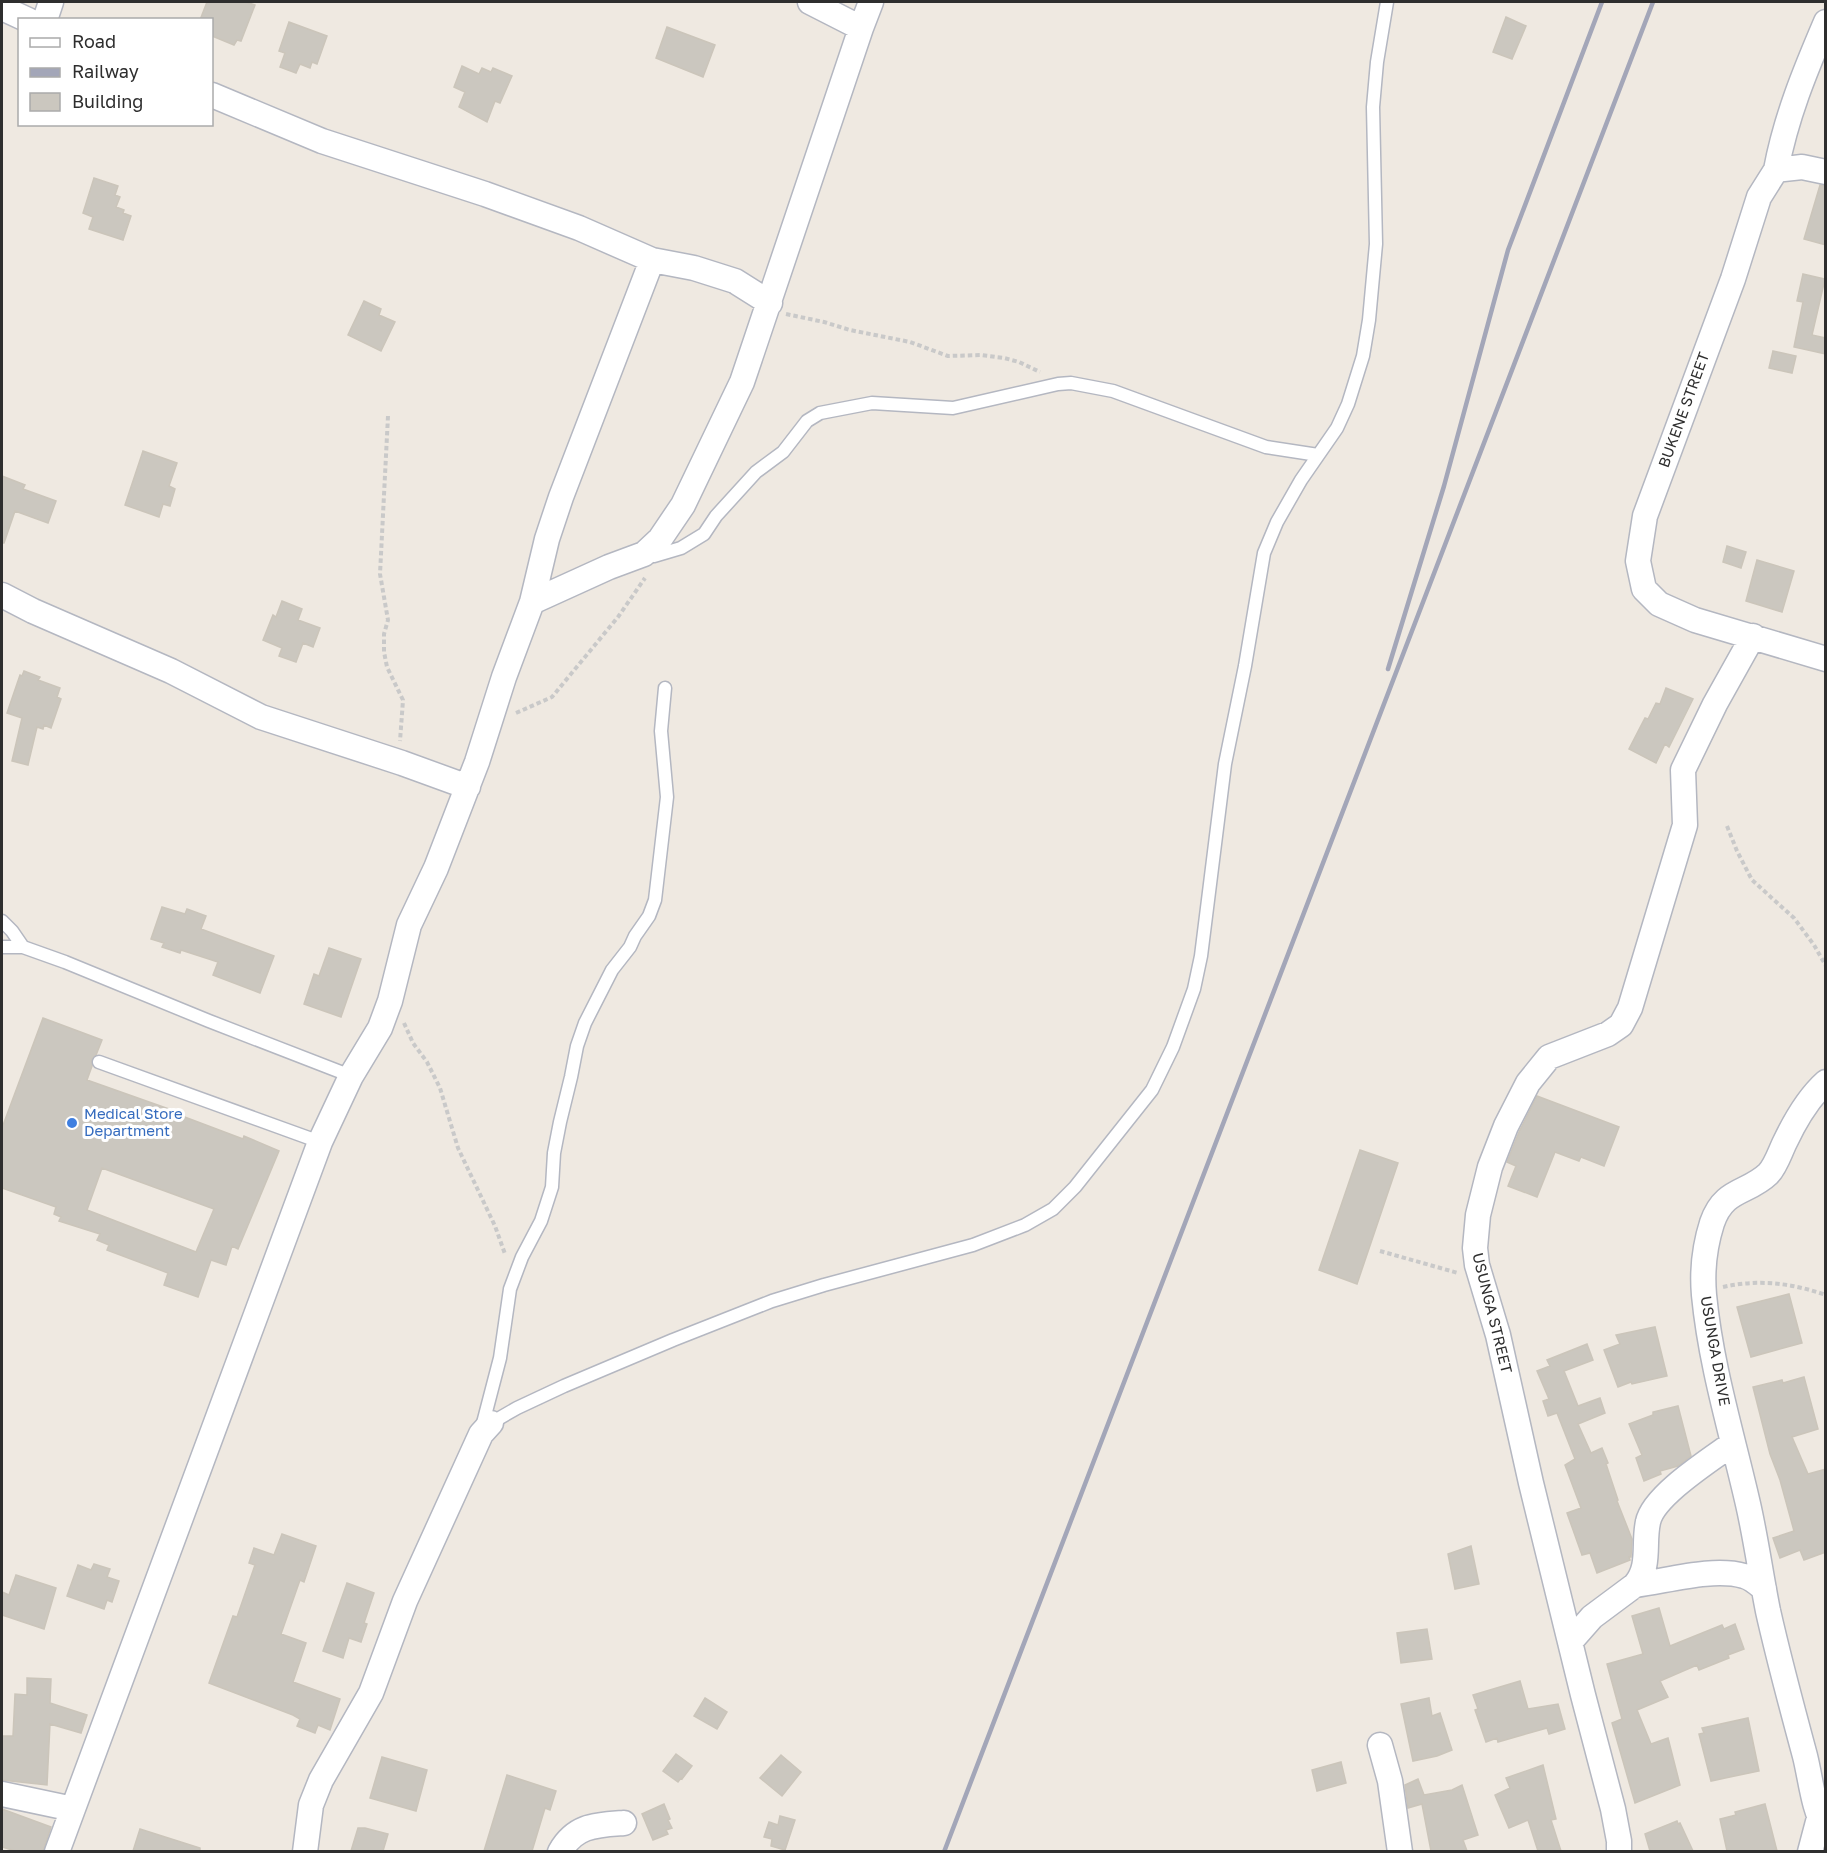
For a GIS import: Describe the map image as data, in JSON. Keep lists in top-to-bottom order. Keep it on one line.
{"streets":{"street":["BUKENE STREET","USUNGA STREET","USUNGA DRIVE"]},"crossings":[["BUKENE STREET","USUNGA STREET"]],"places":["Medical Store Department"],"legend":["Road","Railway","Building"]}
